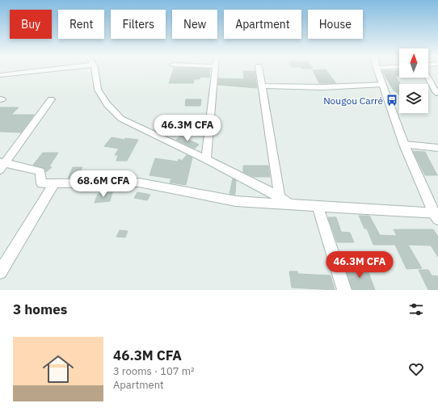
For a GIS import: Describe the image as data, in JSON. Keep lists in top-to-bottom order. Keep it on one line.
{"places":{"bus stop":["Nougou Carré"]},"north":"top","page":{"chip":["Buy","Rent","Filters","New","Apartment","House"],"price":["46.3M CFA","68.6M CFA","46.3M CFA"],"heading":"3 homes","list":[{"name":"46.3M CFA","note":"3 rooms · 107 m² · Apartment"}]}}
